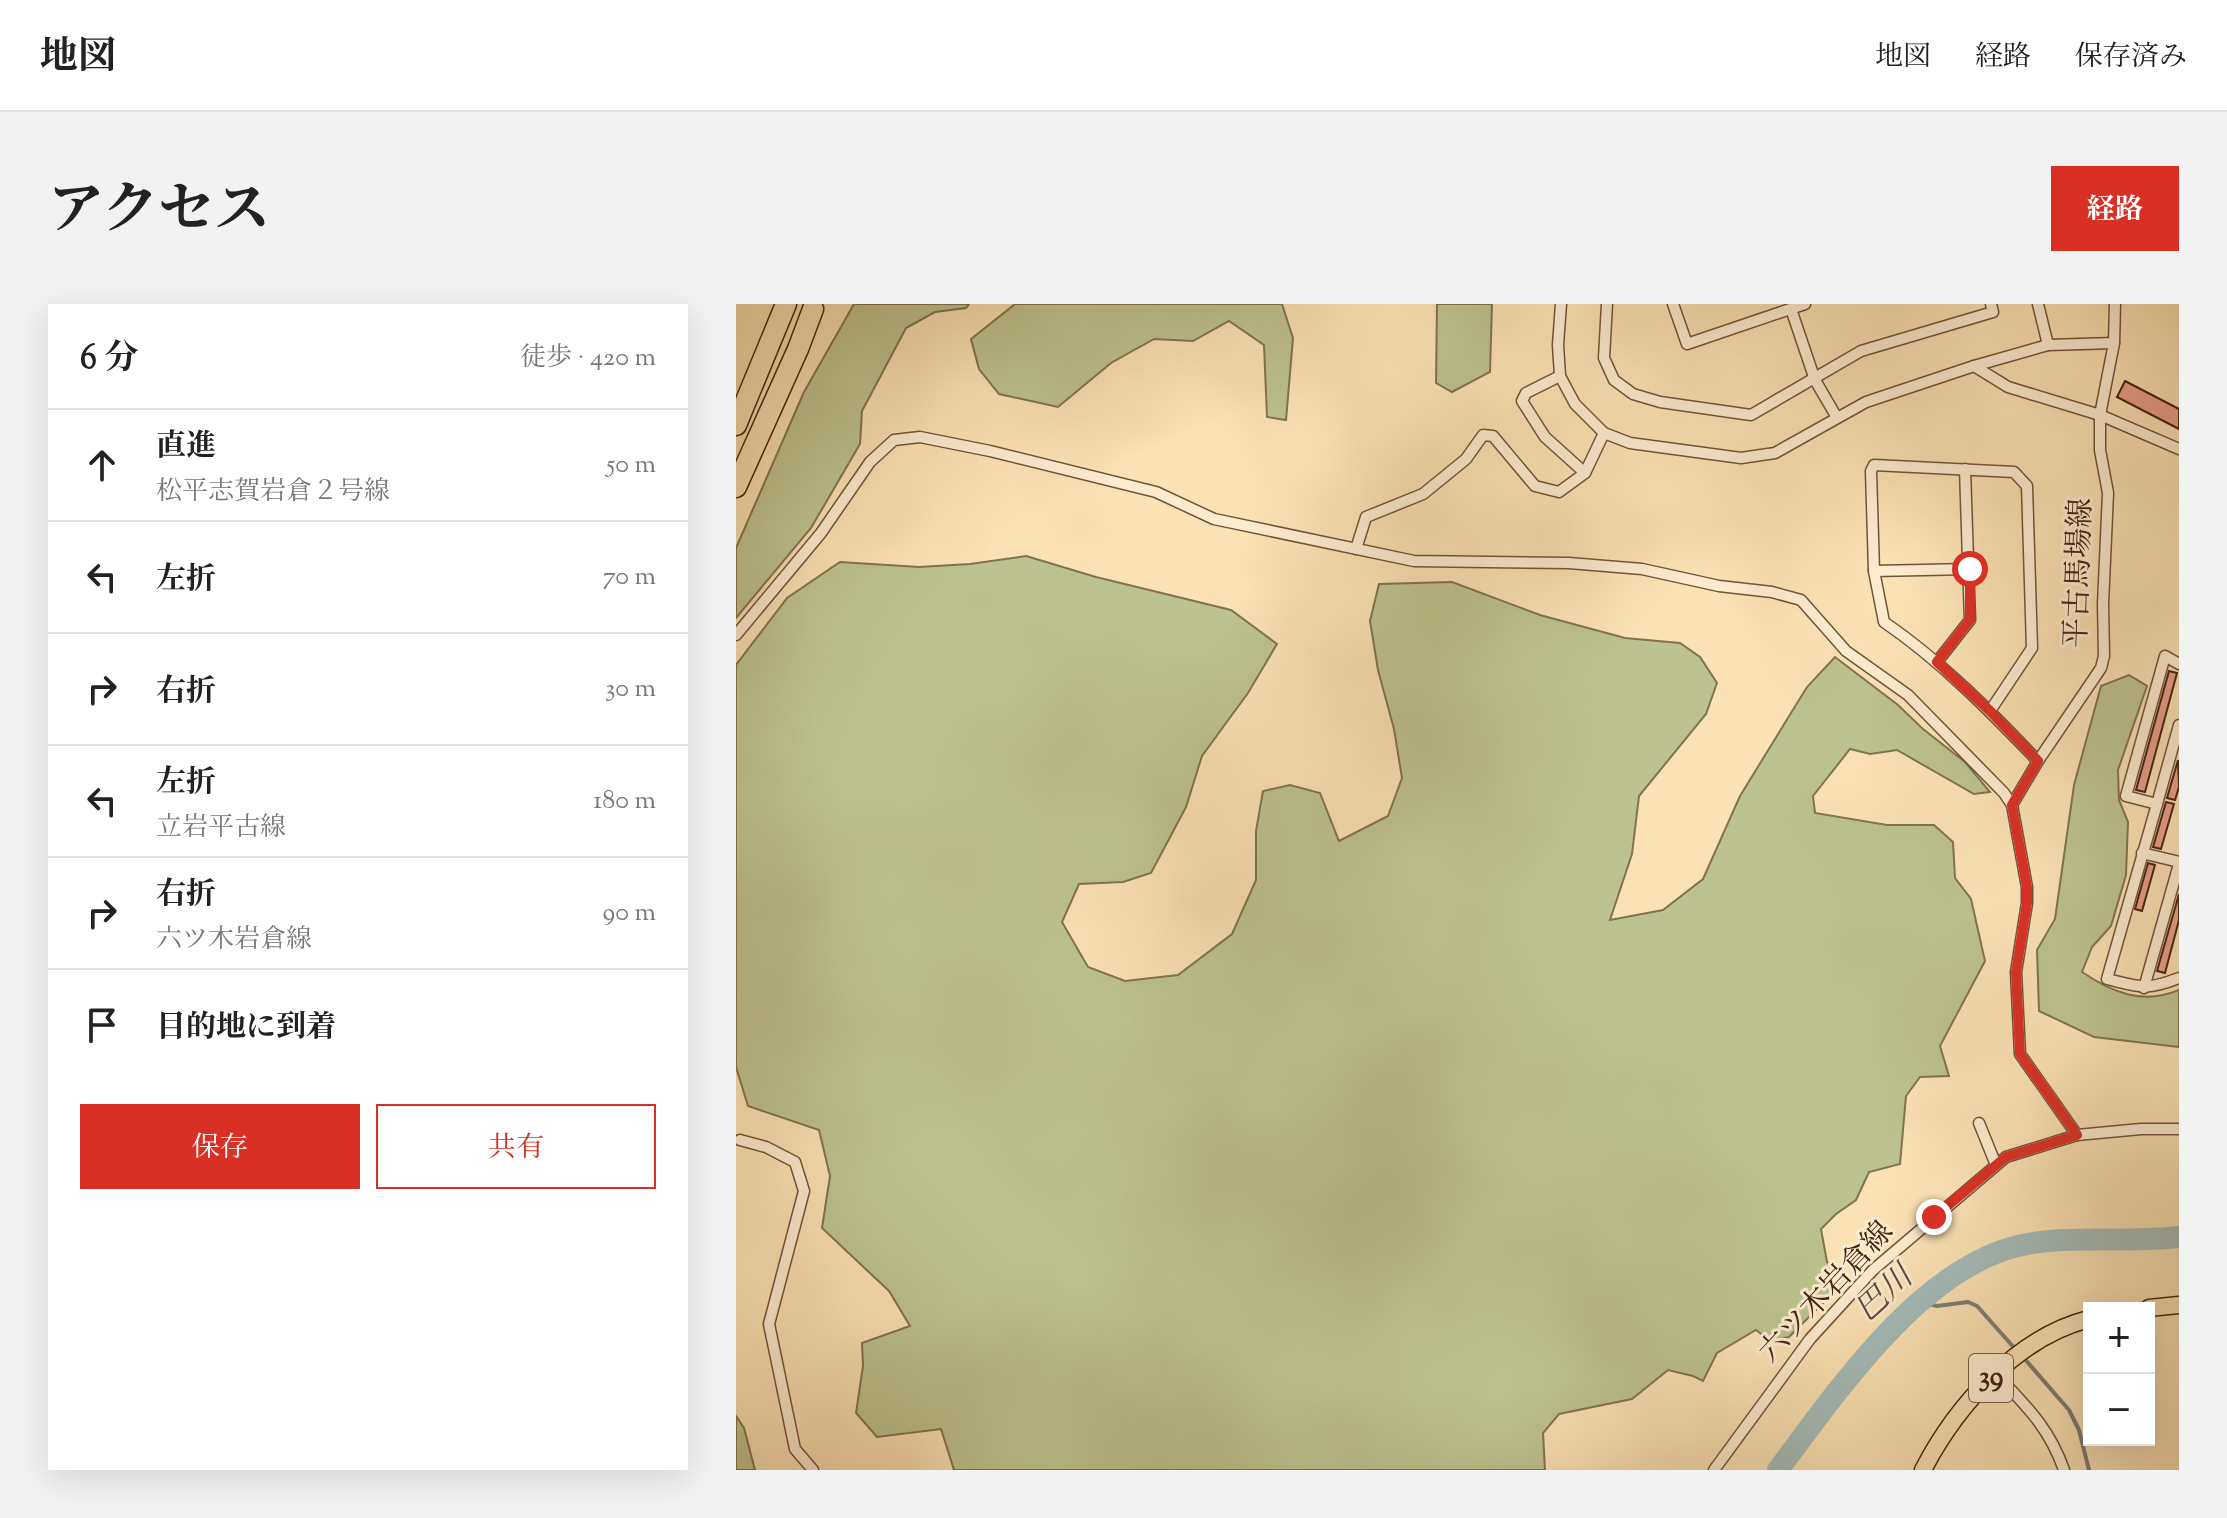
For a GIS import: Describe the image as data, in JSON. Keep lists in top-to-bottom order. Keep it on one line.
{"streets":{"main road":["39"],"street":["平古馬場線","六ツ木岩倉線"]},"water":["巴川"],"page":{"header":"地図","nav":["地図","経路","保存済み"],"title":"アクセス","buttons":["経路",["保存","共有"]],"heading":["6 分","徒歩 · 420 m"],"list":[["直進","松平志賀岩倉２号線","50 m"],["左折","70 m"],["右折","30 m"],["左折","立岩平古線","180 m"],["右折","六ツ木岩倉線","90 m"],"目的地に到着"],"map_buttons":["+","−"]}}
